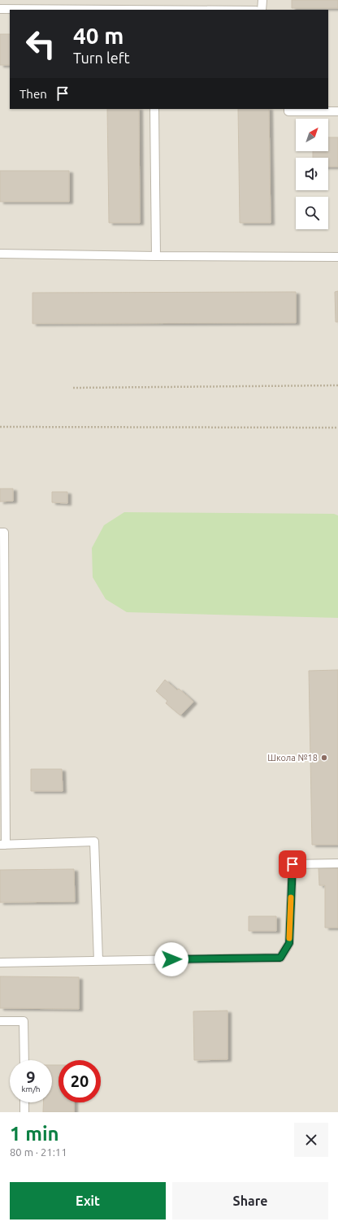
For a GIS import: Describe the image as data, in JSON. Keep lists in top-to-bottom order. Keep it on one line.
{"places":["Школа №18"],"north":"top right","page":{"turn":["40 m","Turn left"],"then":"Then","speed":"9 km/h","limit":"20","heading":["1 min","80 m · 21:11"],"buttons":["Exit","Share"]}}
